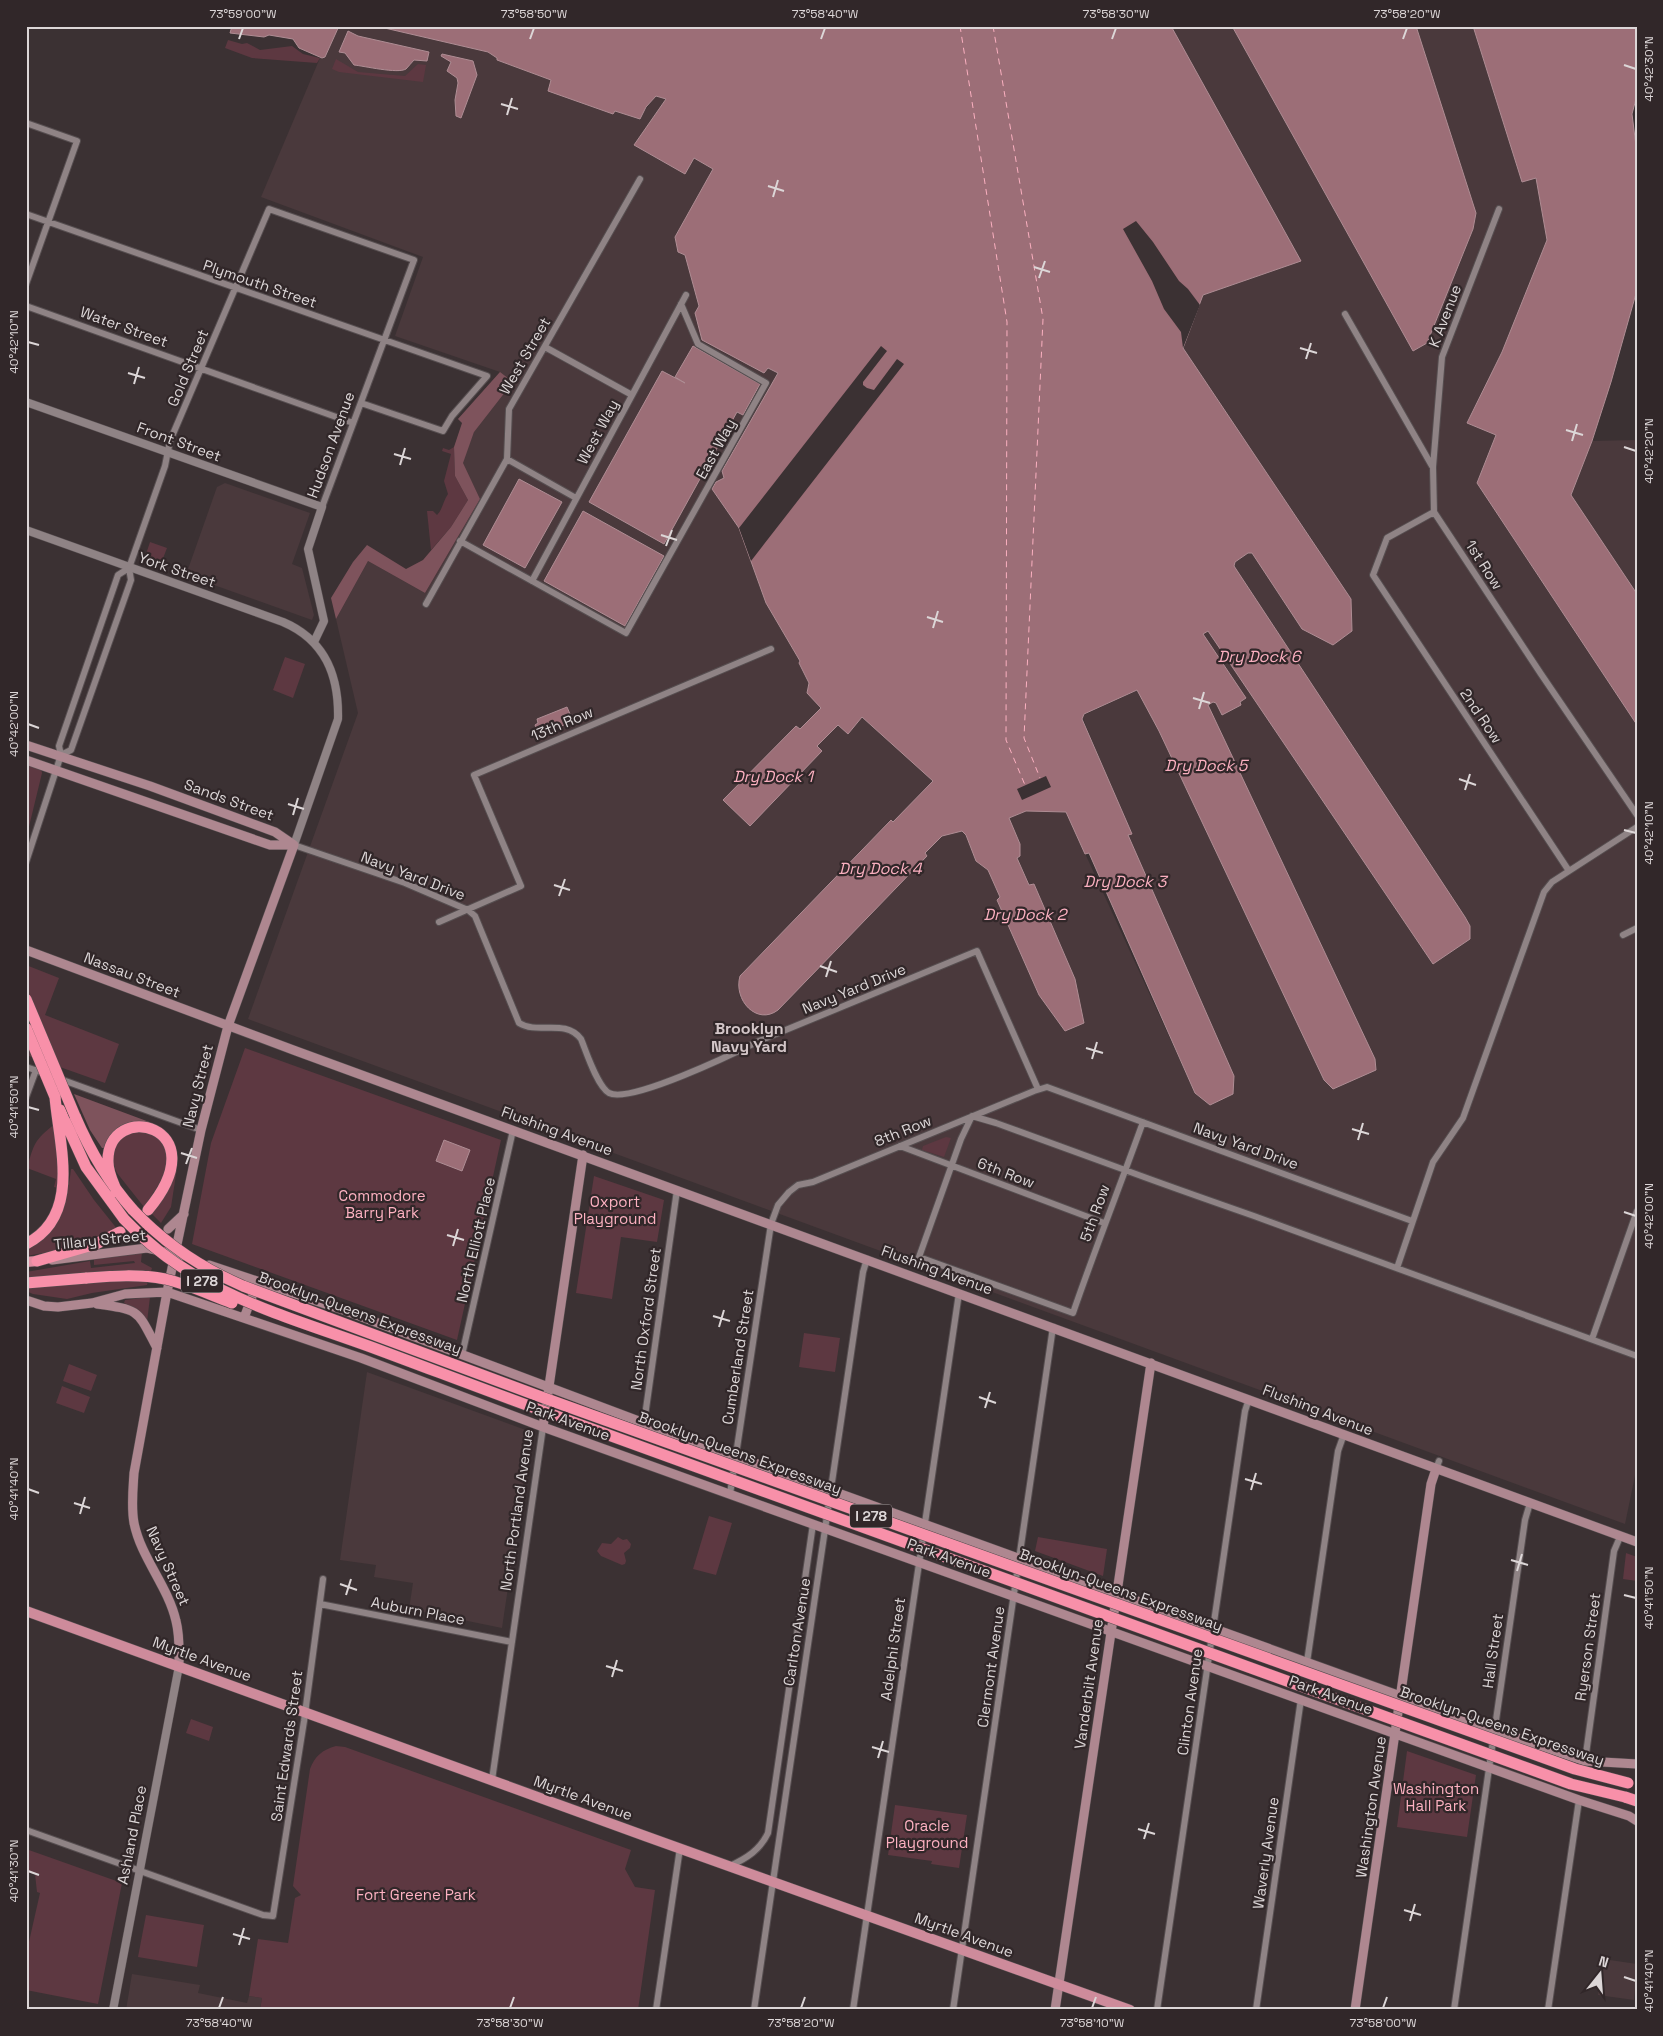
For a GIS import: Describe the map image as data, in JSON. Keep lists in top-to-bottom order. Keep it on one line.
{"streets":{"highway":["I 278","Brooklyn-Queens Expressway"],"main road":["Sands Street","Nassau Street","Navy Street","Flushing Avenue","Tillary Street","Park Avenue","North Portland Avenue","Myrtle Avenue","Vanderbilt Avenue","Washington Avenue"],"street":["Plymouth Street","K Avenue","Water Street","West Street","Gold Street","West Way","Front Street","Hudson Avenue","East Way","1st Row","York Street","2nd Row","13th Row","Navy Yard Drive","8th Row","6th Row","5th Row","North Elliott Place","North Oxford Street","Cumberland Street","Auburn Place","Carlton Avenue","Ryerson Street","Adelphi Street","Hall Street","Clermont Avenue","Clinton Avenue","Saint Edwards Street","Ashland Place","Waverly Avenue"]},"crossings":[["Plymouth Street","Gold Street"],["Plymouth Street","Hudson Avenue"],["Water Street","Gold Street"],["Water Street","Hudson Avenue"],["Gold Street","Front Street"],["Gold Street","Hudson Avenue"],["Gold Street","York Street"],["Gold Street","Sands Street"],["West Way","East Way"],["Front Street","Hudson Avenue"],["Hudson Avenue","York Street"],["Hudson Avenue","Navy Street"],["1st Row","2nd Row"],["York Street","Navy Street"],["13th Row","Navy Yard Drive"],["Sands Street","Navy Yard Drive"],["Sands Street","Navy Street"],["Navy Yard Drive","Navy Street"],["Navy Yard Drive","8th Row"],["Navy Yard Drive","5th Row"],["Nassau Street","Navy Street"],["Nassau Street","Flushing Avenue"],["Navy Street","Flushing Avenue"],["Navy Street","Tillary Street"],["Navy Street","Park Avenue"],["Navy Street","Myrtle Avenue"],["Navy Street","Ashland Place"],["Flushing Avenue","North Elliott Place"],["Flushing Avenue","North Oxford Street"],["Flushing Avenue","Cumberland Street"],["Flushing Avenue","North Portland Avenue"],["Flushing Avenue","Carlton Avenue"],["Flushing Avenue","Ryerson Street"],["Flushing Avenue","Adelphi Street"],["Flushing Avenue","Hall Street"],["Flushing Avenue","Clermont Avenue"],["Flushing Avenue","Vanderbilt Avenue"],["Flushing Avenue","Clinton Avenue"],["Flushing Avenue","Washington Avenue"],["8th Row","6th Row"],["8th Row","Cumberland Street"],["6th Row","5th Row"],["Tillary Street","Park Avenue"],["North Elliott Place","Park Avenue"],["North Oxford Street","Park Avenue"],["Cumberland Street","Park Avenue"],["Park Avenue","North Portland Avenue"],["Park Avenue","Carlton Avenue"],["Park Avenue","Ryerson Street"],["Park Avenue","Adelphi Street"],["Park Avenue","Hall Street"],["Park Avenue","Clermont Avenue"],["Park Avenue","Vanderbilt Avenue"],["Park Avenue","Clinton Avenue"],["Park Avenue","Washington Avenue"],["Park Avenue","Waverly Avenue"],["North Portland Avenue","Auburn Place"],["North Portland Avenue","Myrtle Avenue"],["Auburn Place","Saint Edwards Street"],["Carlton Avenue","Myrtle Avenue"],["Adelphi Street","Myrtle Avenue"],["Myrtle Avenue","Clermont Avenue"],["Myrtle Avenue","Vanderbilt Avenue"],["Myrtle Avenue","Saint Edwards Street"],["Myrtle Avenue","Ashland Place"],["Saint Edwards Street","Ashland Place"]],"districts":["Brooklyn Navy Yard"],"water":["Dry Dock 6","Dry Dock 5","Dry Dock 1","Dry Dock 4","Dry Dock 3","Dry Dock 2"],"parks":["Commodore Barry Park","Oxport Playground","Washington Hall Park","Oracle Playground","Fort Greene Park"],"north":"top","coordinates":["73°59'00\"W","73°58'50\"W","73°58'40\"W","73°58'30\"W","73°58'20\"W","40°42'30\"N","40°42'10\"N","40°42'20\"N","40°42'00\"N","40°41'50\"N","40°41'40\"N","40°41'30\"N","73°58'10\"W","73°58'00\"W"]}
